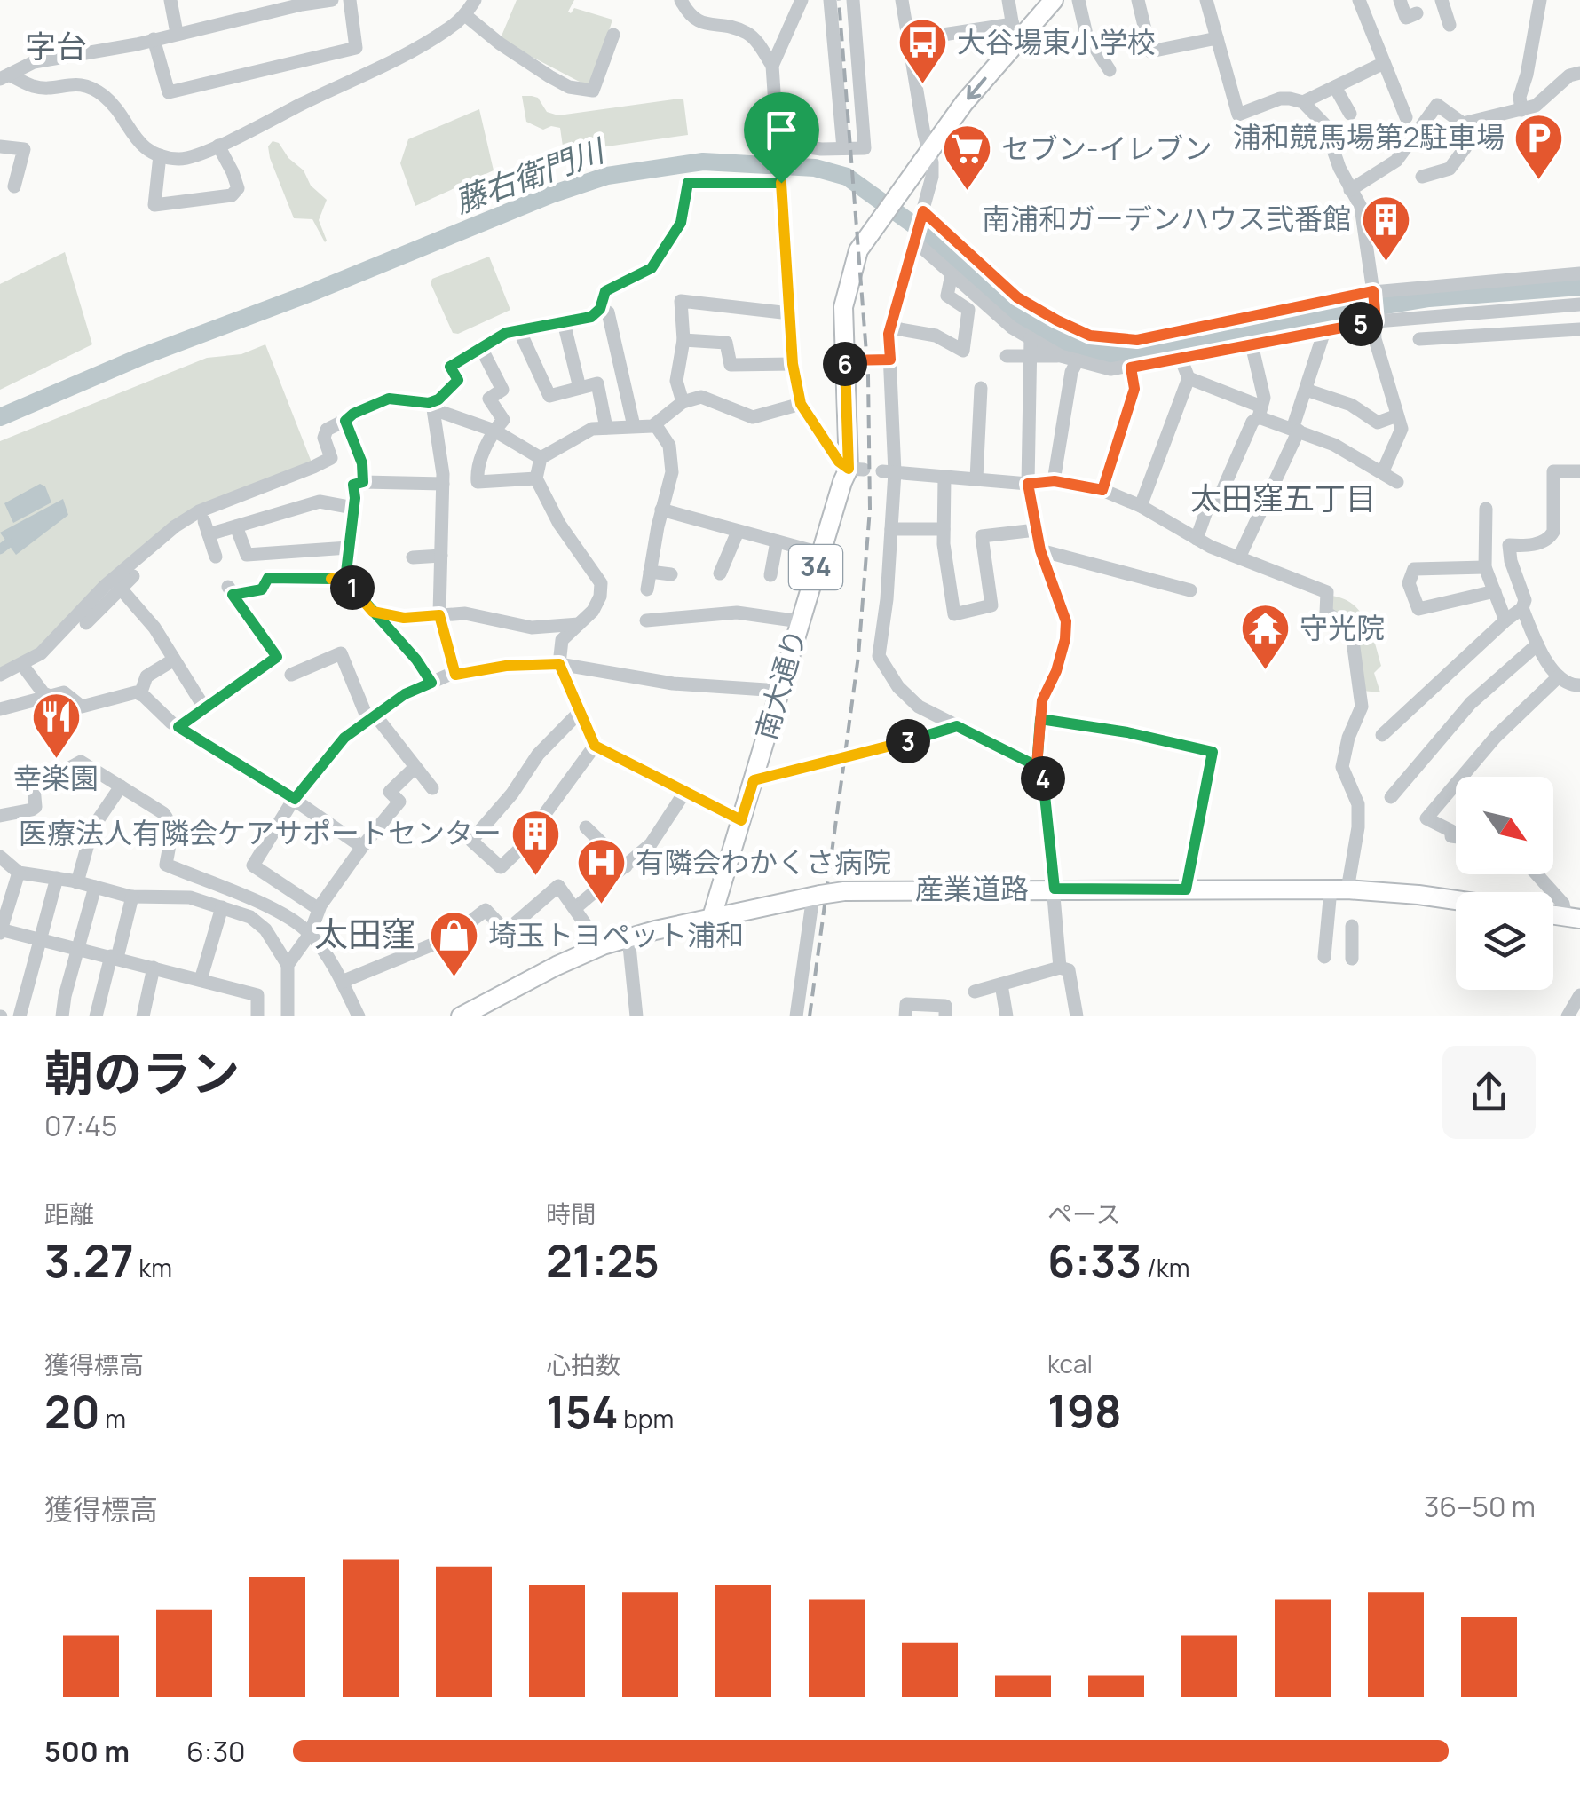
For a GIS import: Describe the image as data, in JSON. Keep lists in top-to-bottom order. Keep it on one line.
{"streets":{"main road":["34","南大通り","産業道路"]},"crossings":[["34","南大通り"],["南大通り","産業道路"]],"districts":["字台","太田窪五丁目","太田窪"],"water":["藤右衛門川"],"places":{"bus stop":["大谷場東小学校"],"parking":["浦和競馬場第2駐車場"],"supermarket":["セブン-イレブン"],"building":["南浦和ガーデンハウス弐番館","医療法人有隣会ケアサポートセンター"],"temple":["守光院"],"restaurant":["幸楽園"],"hospital":["有隣会わかくさ病院"],"shop":["埼玉トヨペット浦和"]},"north":"bottom right","page":{"pins":["5","6","1","3","4"],"heading":["朝のラン","07:45"],"stats":[["距離","3.27 km"],["時間","21:25"],["ペース","6:33 /km"],["獲得標高","20 m"],["心拍数","154 bpm"],["kcal","198"]],"chart":["獲得標高","36–50 m"],"list":[{"name":"500 m","note":"6:30"}]}}
